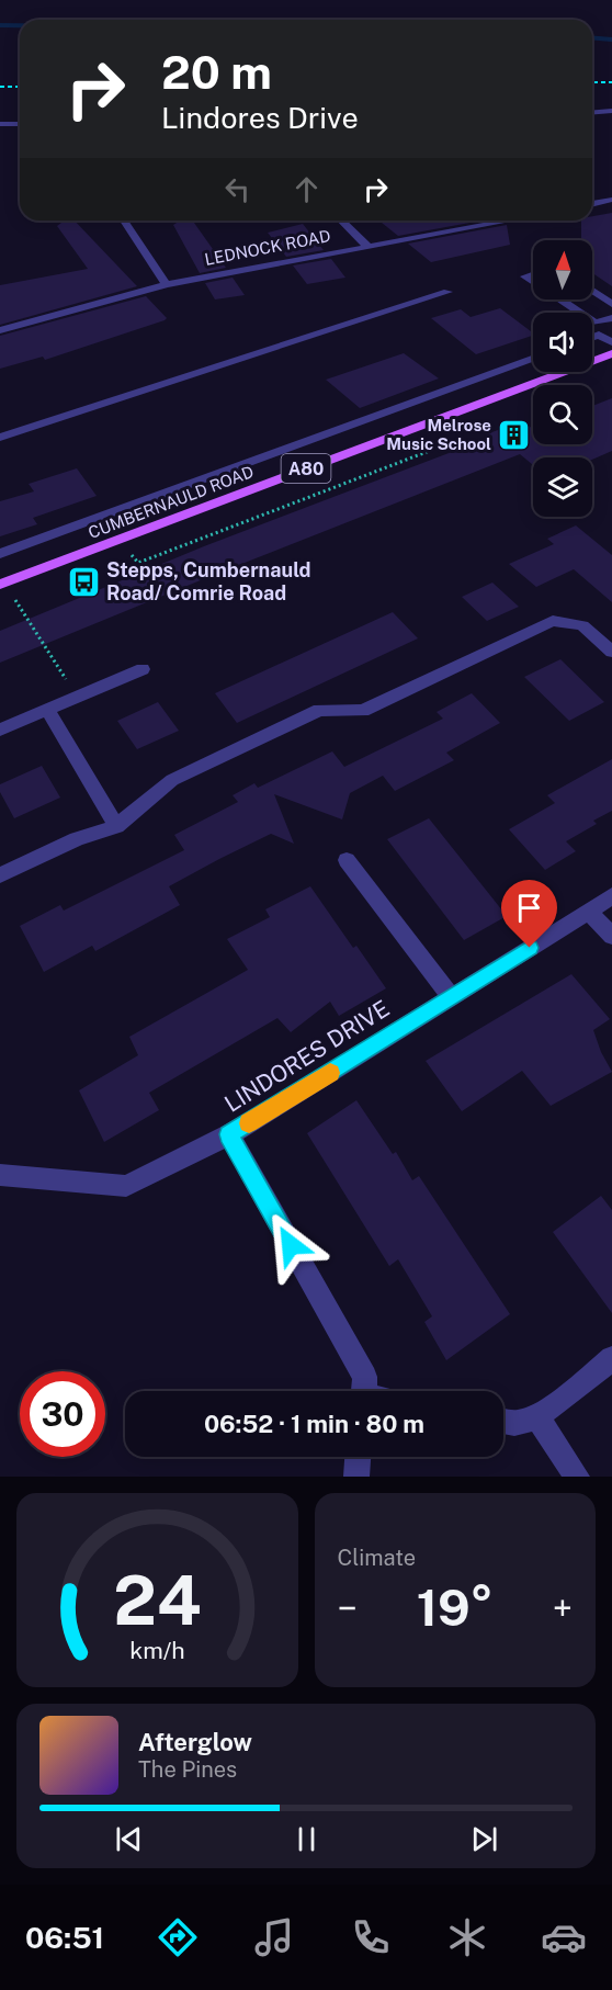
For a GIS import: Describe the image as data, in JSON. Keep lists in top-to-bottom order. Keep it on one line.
{"streets":{"main road":["A80","CUMBERNAULD ROAD"],"street":["LEDNOCK ROAD","LINDORES DRIVE"]},"places":{"building":["Melrose Music School"],"bus stop":["Stepps, Cumbernauld Road/ Comrie Road"]},"north":"top","page":{"turn":["20 m","Lindores Drive"],"limit":"30","trip":"06:52 · 1 min · 80 m","tile":"Climate","heat":["−","19°","+"],"song":["Afterglow","The Pines"],"tabs":"06:51","gauge":["24","km/h"]}}
